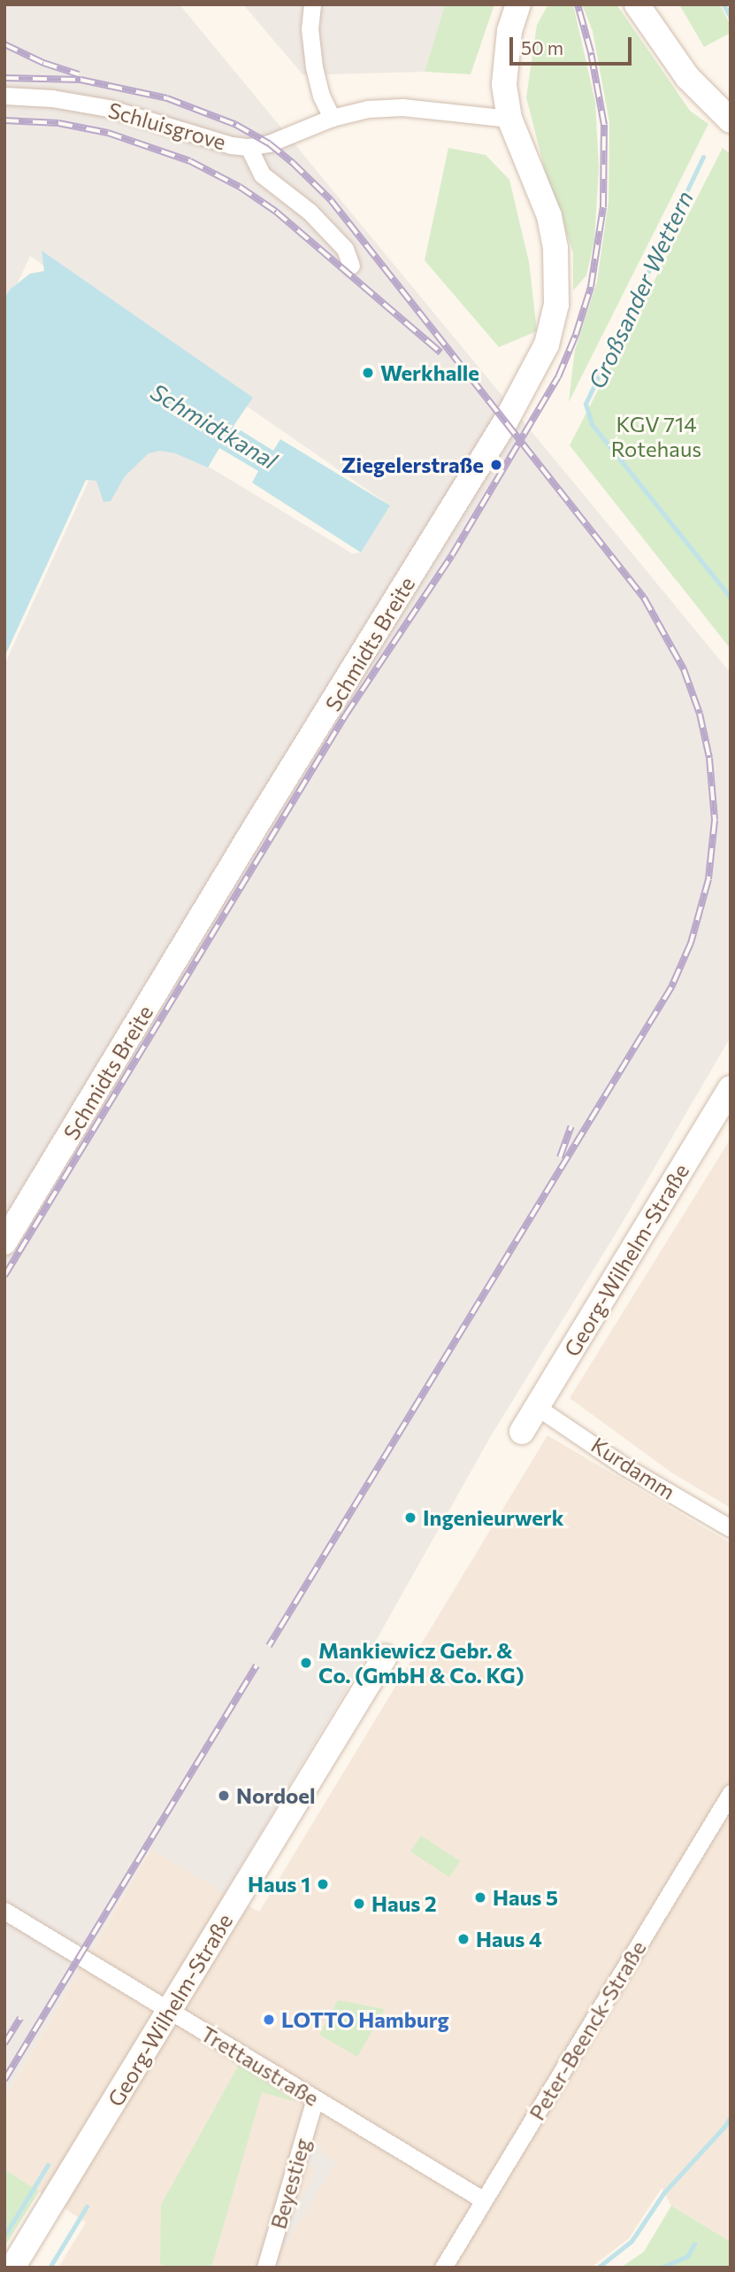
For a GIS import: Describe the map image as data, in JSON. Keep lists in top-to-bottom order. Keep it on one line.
{"streets":{"main road":["Schmidts Breite","Georg-Wilhelm-Straße"],"street":["Schluisgrove","Kurdamm","Peter-Beenck-Straße","Trettaustraße","Beyestieg"]},"crossings":[["Schluisgrove","Schmidts Breite"],["Georg-Wilhelm-Straße","Kurdamm"],["Georg-Wilhelm-Straße","Trettaustraße"],["Peter-Beenck-Straße","Trettaustraße"],["Trettaustraße","Beyestieg"]],"water":["Großsander Wettern","Schmidtkanal"],"parks":["KGV 714 Rotehaus"],"places":["Werkhalle","Ziegelerstraße","Ingenieurwerk","Mankiewicz Gebr. & Co. (GmbH & Co. KG)","Nordoel","Haus 1","Haus 5","Haus 2","Haus 4","LOTTO Hamburg"],"scale_bar":"50 m"}
